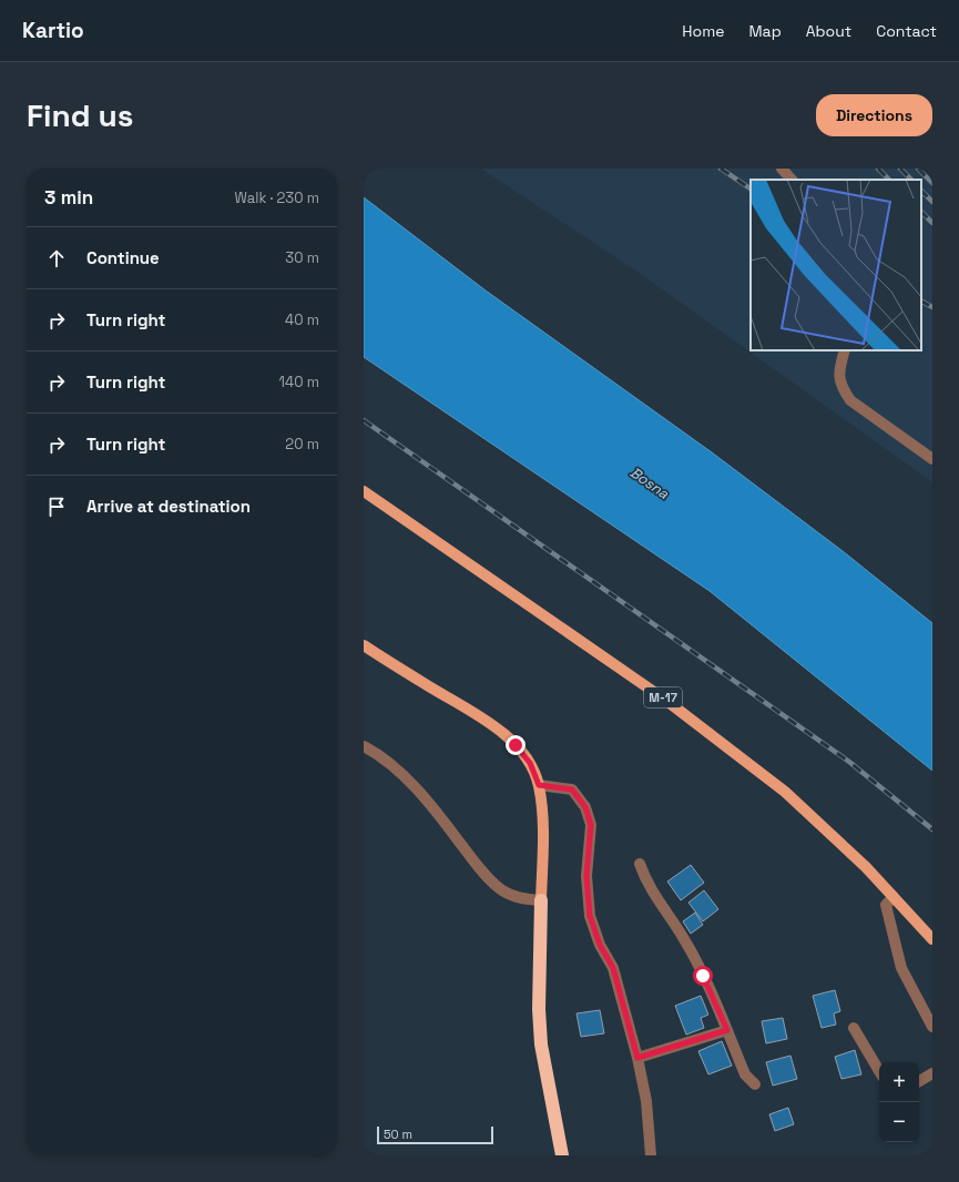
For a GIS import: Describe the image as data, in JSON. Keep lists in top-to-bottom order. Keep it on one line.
{"streets":{"main road":["M-17"]},"water":["Bosna"],"scale_bar":"50 m","page":{"header":"Kartio","nav":["Home","Map","About","Contact"],"buttons":"Directions","title":"Find us","heading":["3 min","Walk · 230 m"],"list":[["Continue","30 m"],["Turn right","40 m"],["Turn right","140 m"],["Turn right","20 m"],"Arrive at destination"],"map_buttons":["+","−"],"scale":"50 m"}}
